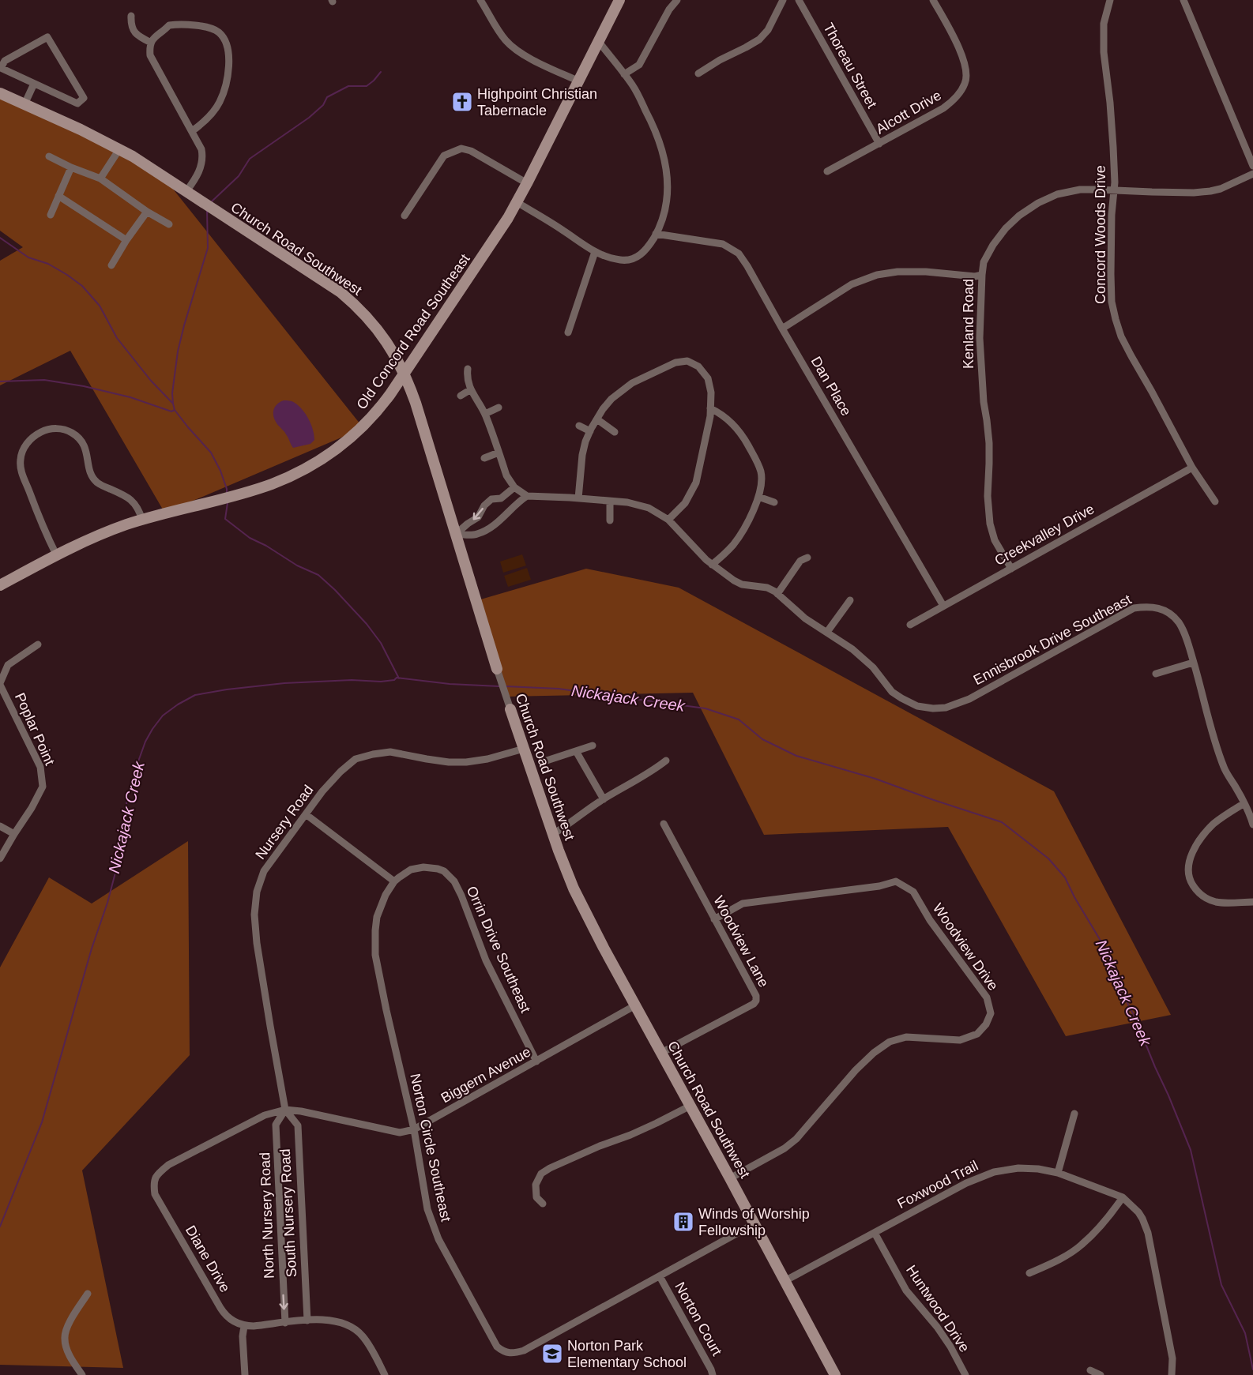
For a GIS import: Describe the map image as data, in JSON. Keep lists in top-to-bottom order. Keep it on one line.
{"streets":{"street":["Thoreau Street","Alcott Drive","Concord Woods Drive","Church Road Southwest","Kenland Road","Old Concord Road Southeast","Dan Place","Creekvalley Drive","Ennisbrook Drive Southeast","Poplar Point","Nursery Road","Woodview Lane","Woodview Drive","Orrin Drive Southeast","Biggern Avenue","Norton Circle Southeast","Foxwood Trail","South Nursery Road","North Nursery Road","Diane Drive","Huntwood Drive","Norton Court"]},"crossings":[["Thoreau Street","Alcott Drive"],["Concord Woods Drive","Kenland Road"],["Concord Woods Drive","Creekvalley Drive"],["Church Road Southwest","Old Concord Road Southeast"],["Church Road Southwest","Nursery Road"],["Church Road Southwest","Woodview Lane"],["Church Road Southwest","Woodview Drive"],["Church Road Southwest","Biggern Avenue"],["Church Road Southwest","Norton Circle Southeast"],["Church Road Southwest","Foxwood Trail"],["Kenland Road","Creekvalley Drive"],["Dan Place","Creekvalley Drive"],["Nursery Road","Biggern Avenue"],["Nursery Road","South Nursery Road"],["Nursery Road","North Nursery Road"],["Nursery Road","Diane Drive"],["Woodview Lane","Woodview Drive"],["Orrin Drive Southeast","Biggern Avenue"],["Orrin Drive Southeast","Norton Circle Southeast"],["Biggern Avenue","Norton Circle Southeast"],["Biggern Avenue","South Nursery Road"],["Biggern Avenue","North Nursery Road"],["Biggern Avenue","Diane Drive"],["Norton Circle Southeast","Norton Court"],["Foxwood Trail","Huntwood Drive"],["South Nursery Road","North Nursery Road"],["South Nursery Road","Diane Drive"],["North Nursery Road","Diane Drive"]],"one_way":["North Nursery Road"],"water":["Nickajack Creek"],"places":{"church":["Highpoint Christian Tabernacle"],"building":["Winds of Worship Fellowship"],"school or university":["Norton Park Elementary School"]}}
